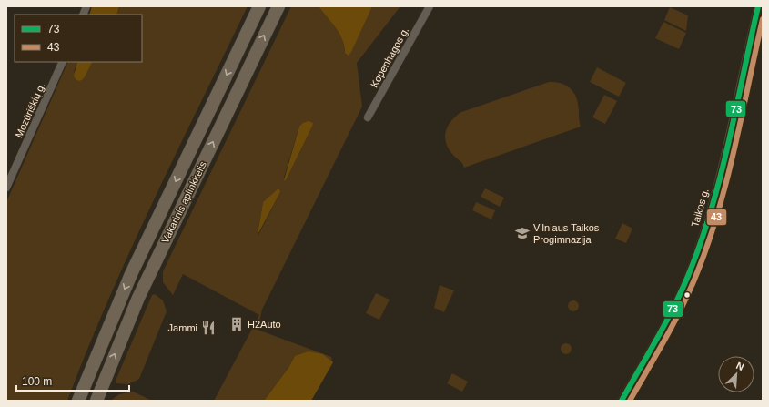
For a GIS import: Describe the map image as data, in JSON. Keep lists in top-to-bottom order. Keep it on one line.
{"streets":{"highway":["Vakarinis aplinkkelis"],"street":["Kopenhagos g.","Mozūriškių g.","Taikos g."]},"places":{"school or university":["Vilniaus Taikos Progimnazija"],"building":["H2Auto"],"restaurant":["Jammi"]},"lines":["transit line 73","transit line 43"],"legend":["73","43"],"scale_bar":"100 m","north":"top right"}
